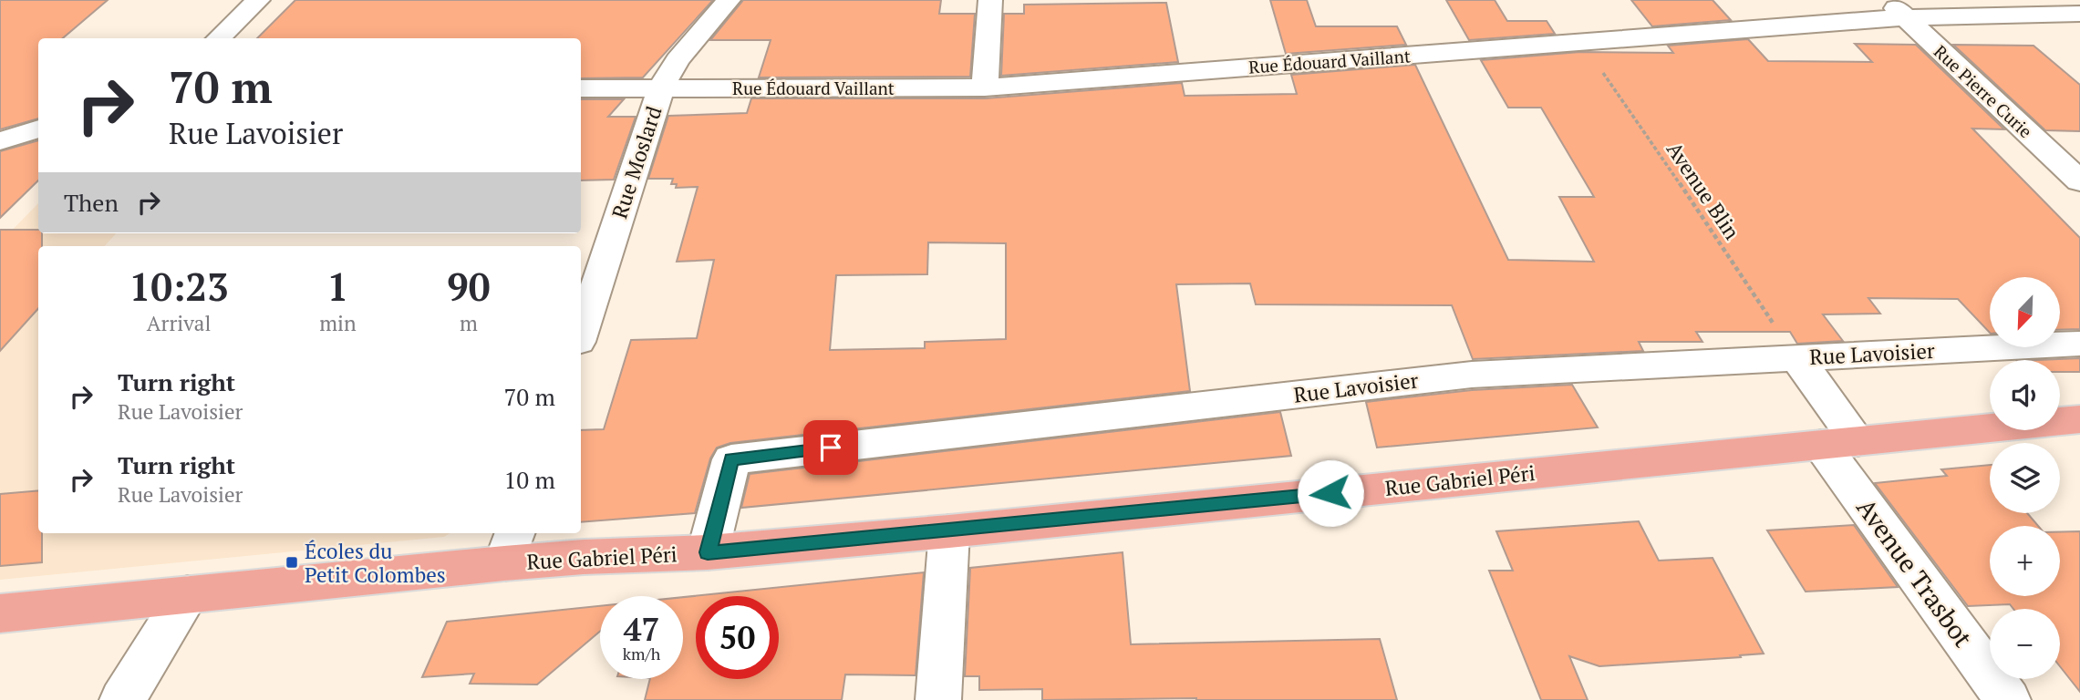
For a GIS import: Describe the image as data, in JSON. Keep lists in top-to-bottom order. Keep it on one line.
{"streets":{"main road":["Rue Gabriel Péri"],"street":["Rue Édouard Vaillant","Rue Pierre Curie","Rue Moslard","Rue Lavoisier","Avenue Trasbot"],"path":["Avenue Blin"]},"crossings":[["Rue Édouard Vaillant","Rue Pierre Curie"],["Rue Édouard Vaillant","Rue Moslard"],["Rue Édouard Vaillant","Avenue Blin"],["Avenue Blin","Rue Lavoisier"],["Avenue Blin","Avenue Trasbot"],["Rue Lavoisier","Rue Gabriel Péri"],["Rue Lavoisier","Avenue Trasbot"],["Rue Gabriel Péri","Avenue Trasbot"]],"places":{"transit":["Écoles du Petit Colombes"]},"north":"bottom left","page":{"turn":["70 m","Rue Lavoisier"],"then":"Then","eta":["10:23","Arrival","1","min","90","m"],"map_buttons":["+","−"],"list":[{"name":"Turn right","note":"Rue Lavoisier","value":"70 m"},{"name":"Turn right","note":"Rue Lavoisier","value":"10 m"}],"speed":"47 km/h","limit":"50"}}
